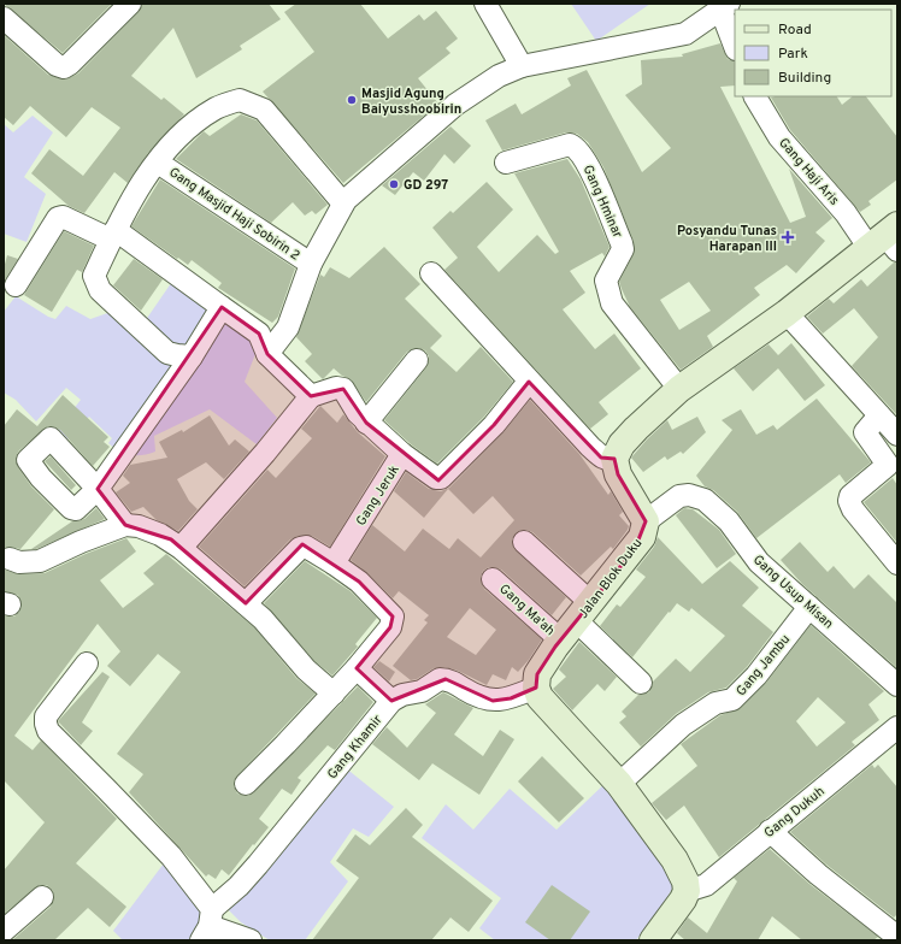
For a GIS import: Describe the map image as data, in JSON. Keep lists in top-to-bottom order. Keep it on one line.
{"streets":{"street":["Gang Haji Aris","Gang Hminar","Gang Masjid Haji Sobirin 2","Gang Jeruk","Jalan Blok Duku","Gang Usup Misan","Gang Ma'ah","Gang Jambu","Gang Khamir","Gang Dukuh"]},"crossings":[["Jalan Blok Duku","Gang Usup Misan"],["Jalan Blok Duku","Gang Ma'ah"],["Gang Usup Misan","Gang Jambu"]],"places":{"other":["Masjid Agung Baiyusshoobirin","GD 297"],"health":["Posyandu Tunas Harapan III"]},"legend":["Road","Park","Building"]}
